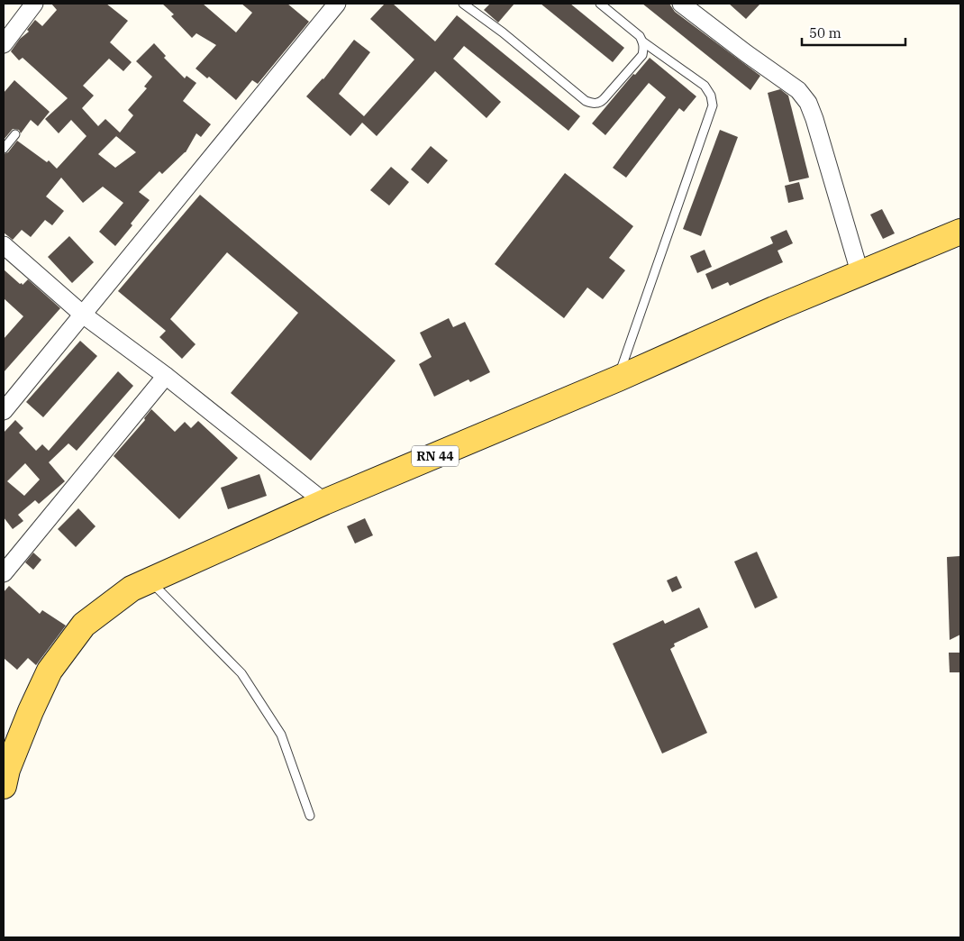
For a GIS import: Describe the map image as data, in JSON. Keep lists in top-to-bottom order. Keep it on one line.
{"streets":{"main road":["RN 44"]},"scale_bar":"50 m"}
